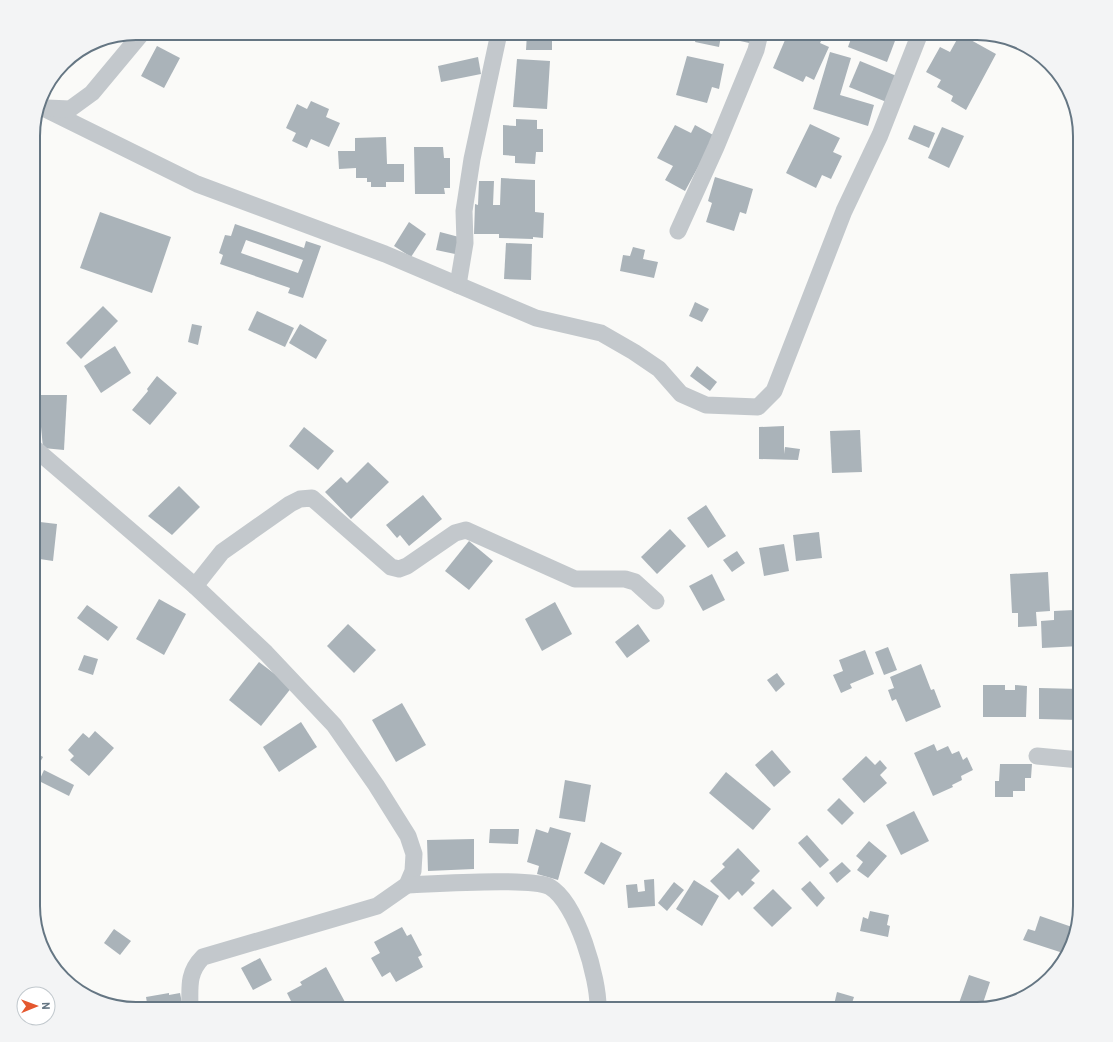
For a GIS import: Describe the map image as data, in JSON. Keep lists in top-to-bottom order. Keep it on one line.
{"north":"right"}
